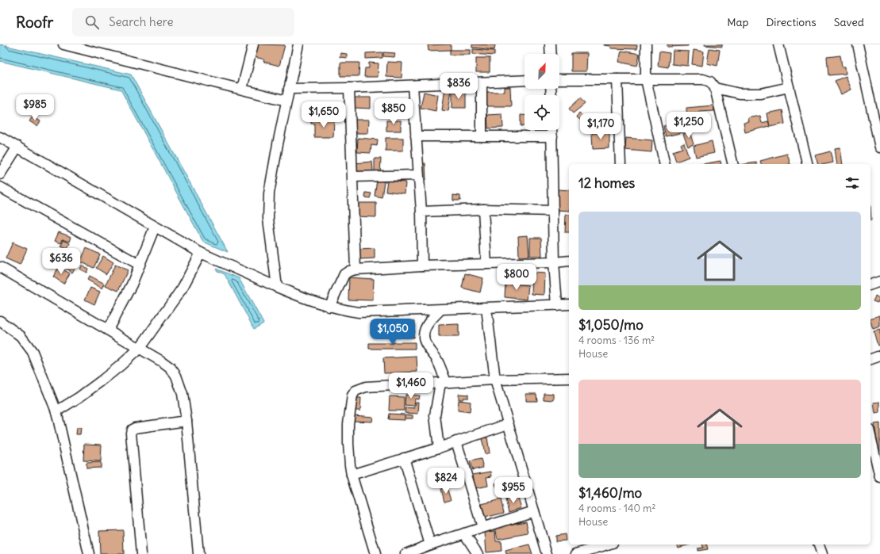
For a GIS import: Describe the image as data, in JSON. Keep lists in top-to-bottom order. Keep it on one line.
{"north":"top right","page":{"header":"Roofr","search":"Search here","nav":["Map","Directions","Saved"],"price":["$836","$985","$850","$1,650","$1,250","$1,170","$636","$800","$1,050","$1,460","$824","$955"],"heading":"12 homes","list":[{"name":"$1,050/mo","note":"4 rooms · 136 m² · House"},{"name":"$1,460/mo","note":"4 rooms · 140 m² · House"}]}}
